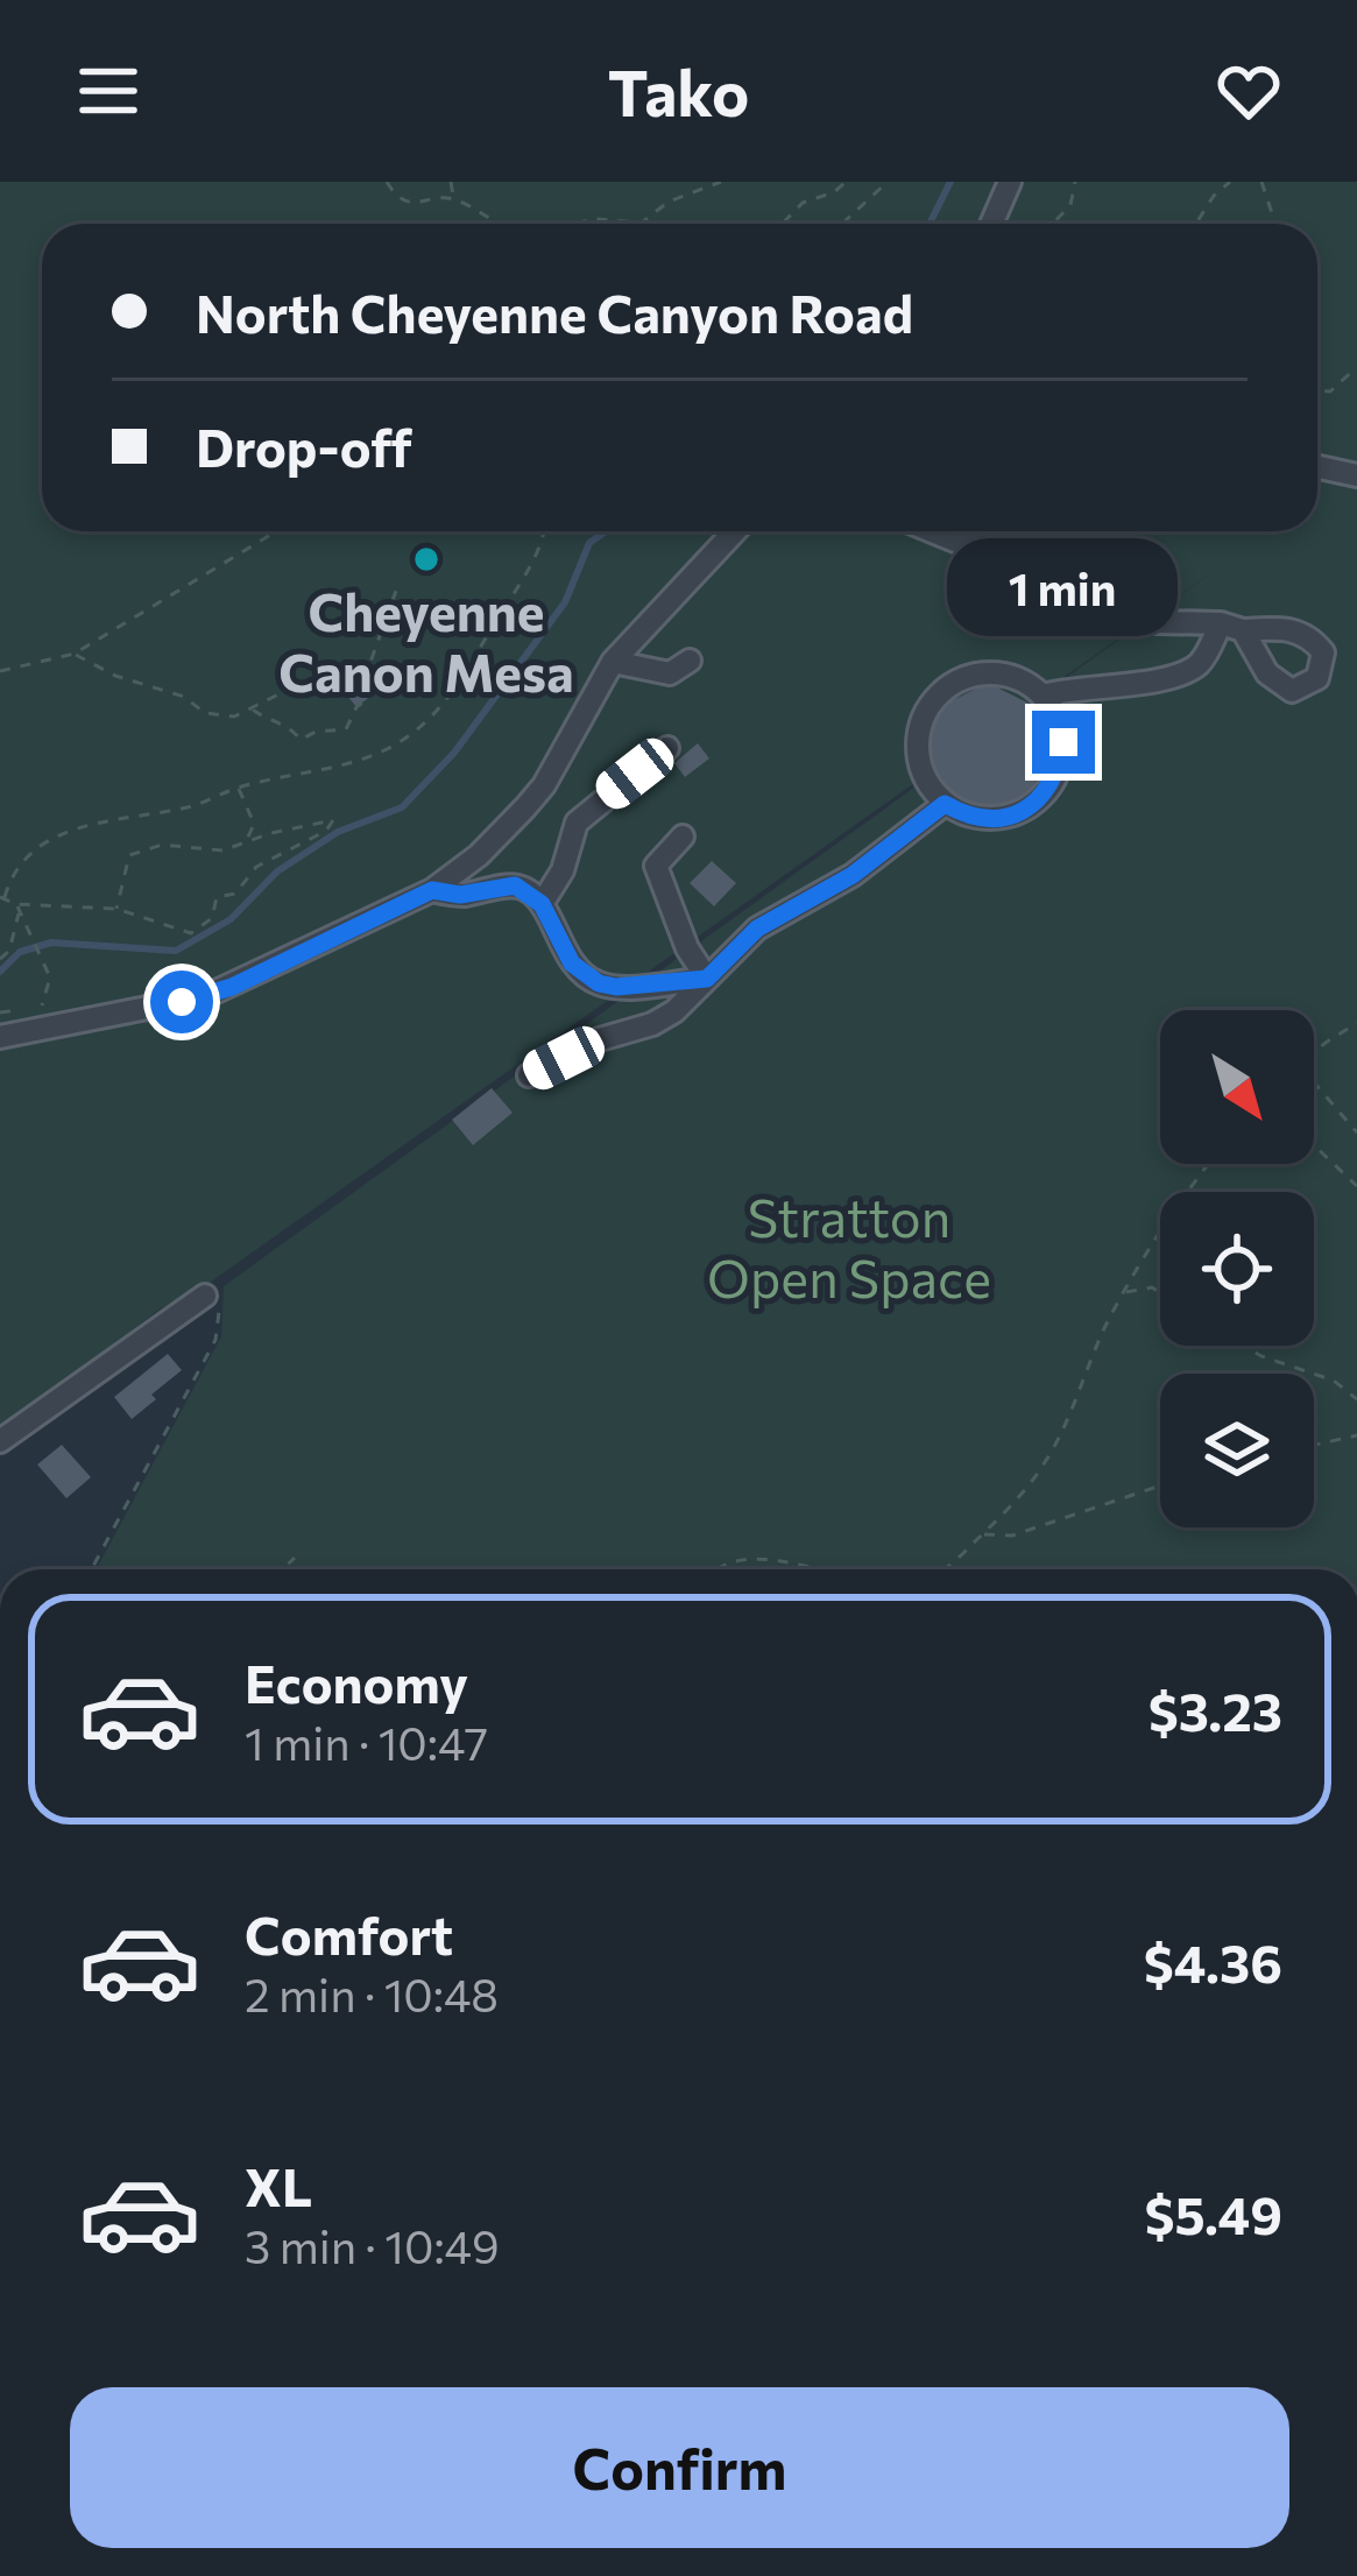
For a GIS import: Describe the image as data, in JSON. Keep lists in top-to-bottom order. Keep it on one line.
{"parks":["Stratton Open Space"],"places":["Cheyenne Canon Mesa"],"north":"bottom right","page":{"header":"Tako","banner":["North Cheyenne Canyon Road","Drop-off"],"bubble":"1 min","list":[{"name":"Economy","note":"1 min · 10:47","value":"$3.23"},{"name":"Comfort","note":"2 min · 10:48","value":"$4.36"},{"name":"XL","note":"3 min · 10:49","value":"$5.49"}],"buttons":"Confirm"}}
